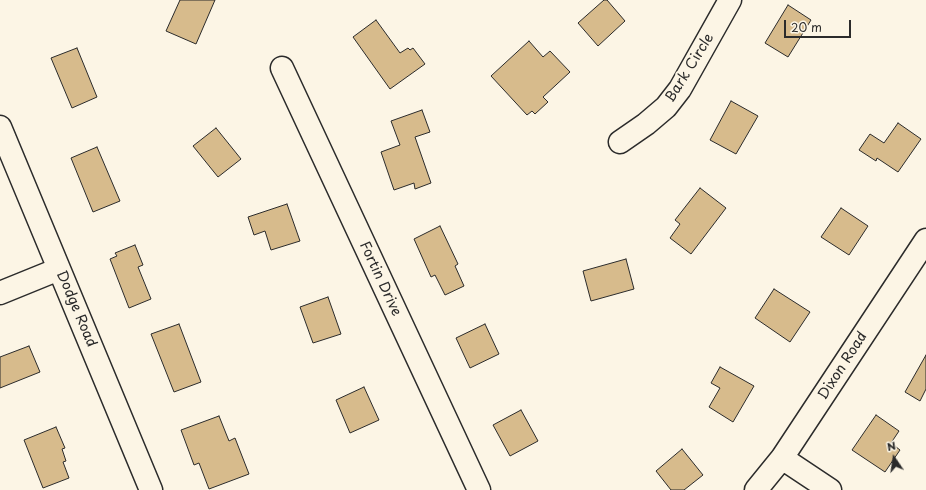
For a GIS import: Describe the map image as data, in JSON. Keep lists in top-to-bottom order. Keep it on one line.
{"streets":{"street":["Bark Circle","Fortin Drive","Dodge Road","Dixon Road"]},"scale_bar":"20 m","north":"top"}
